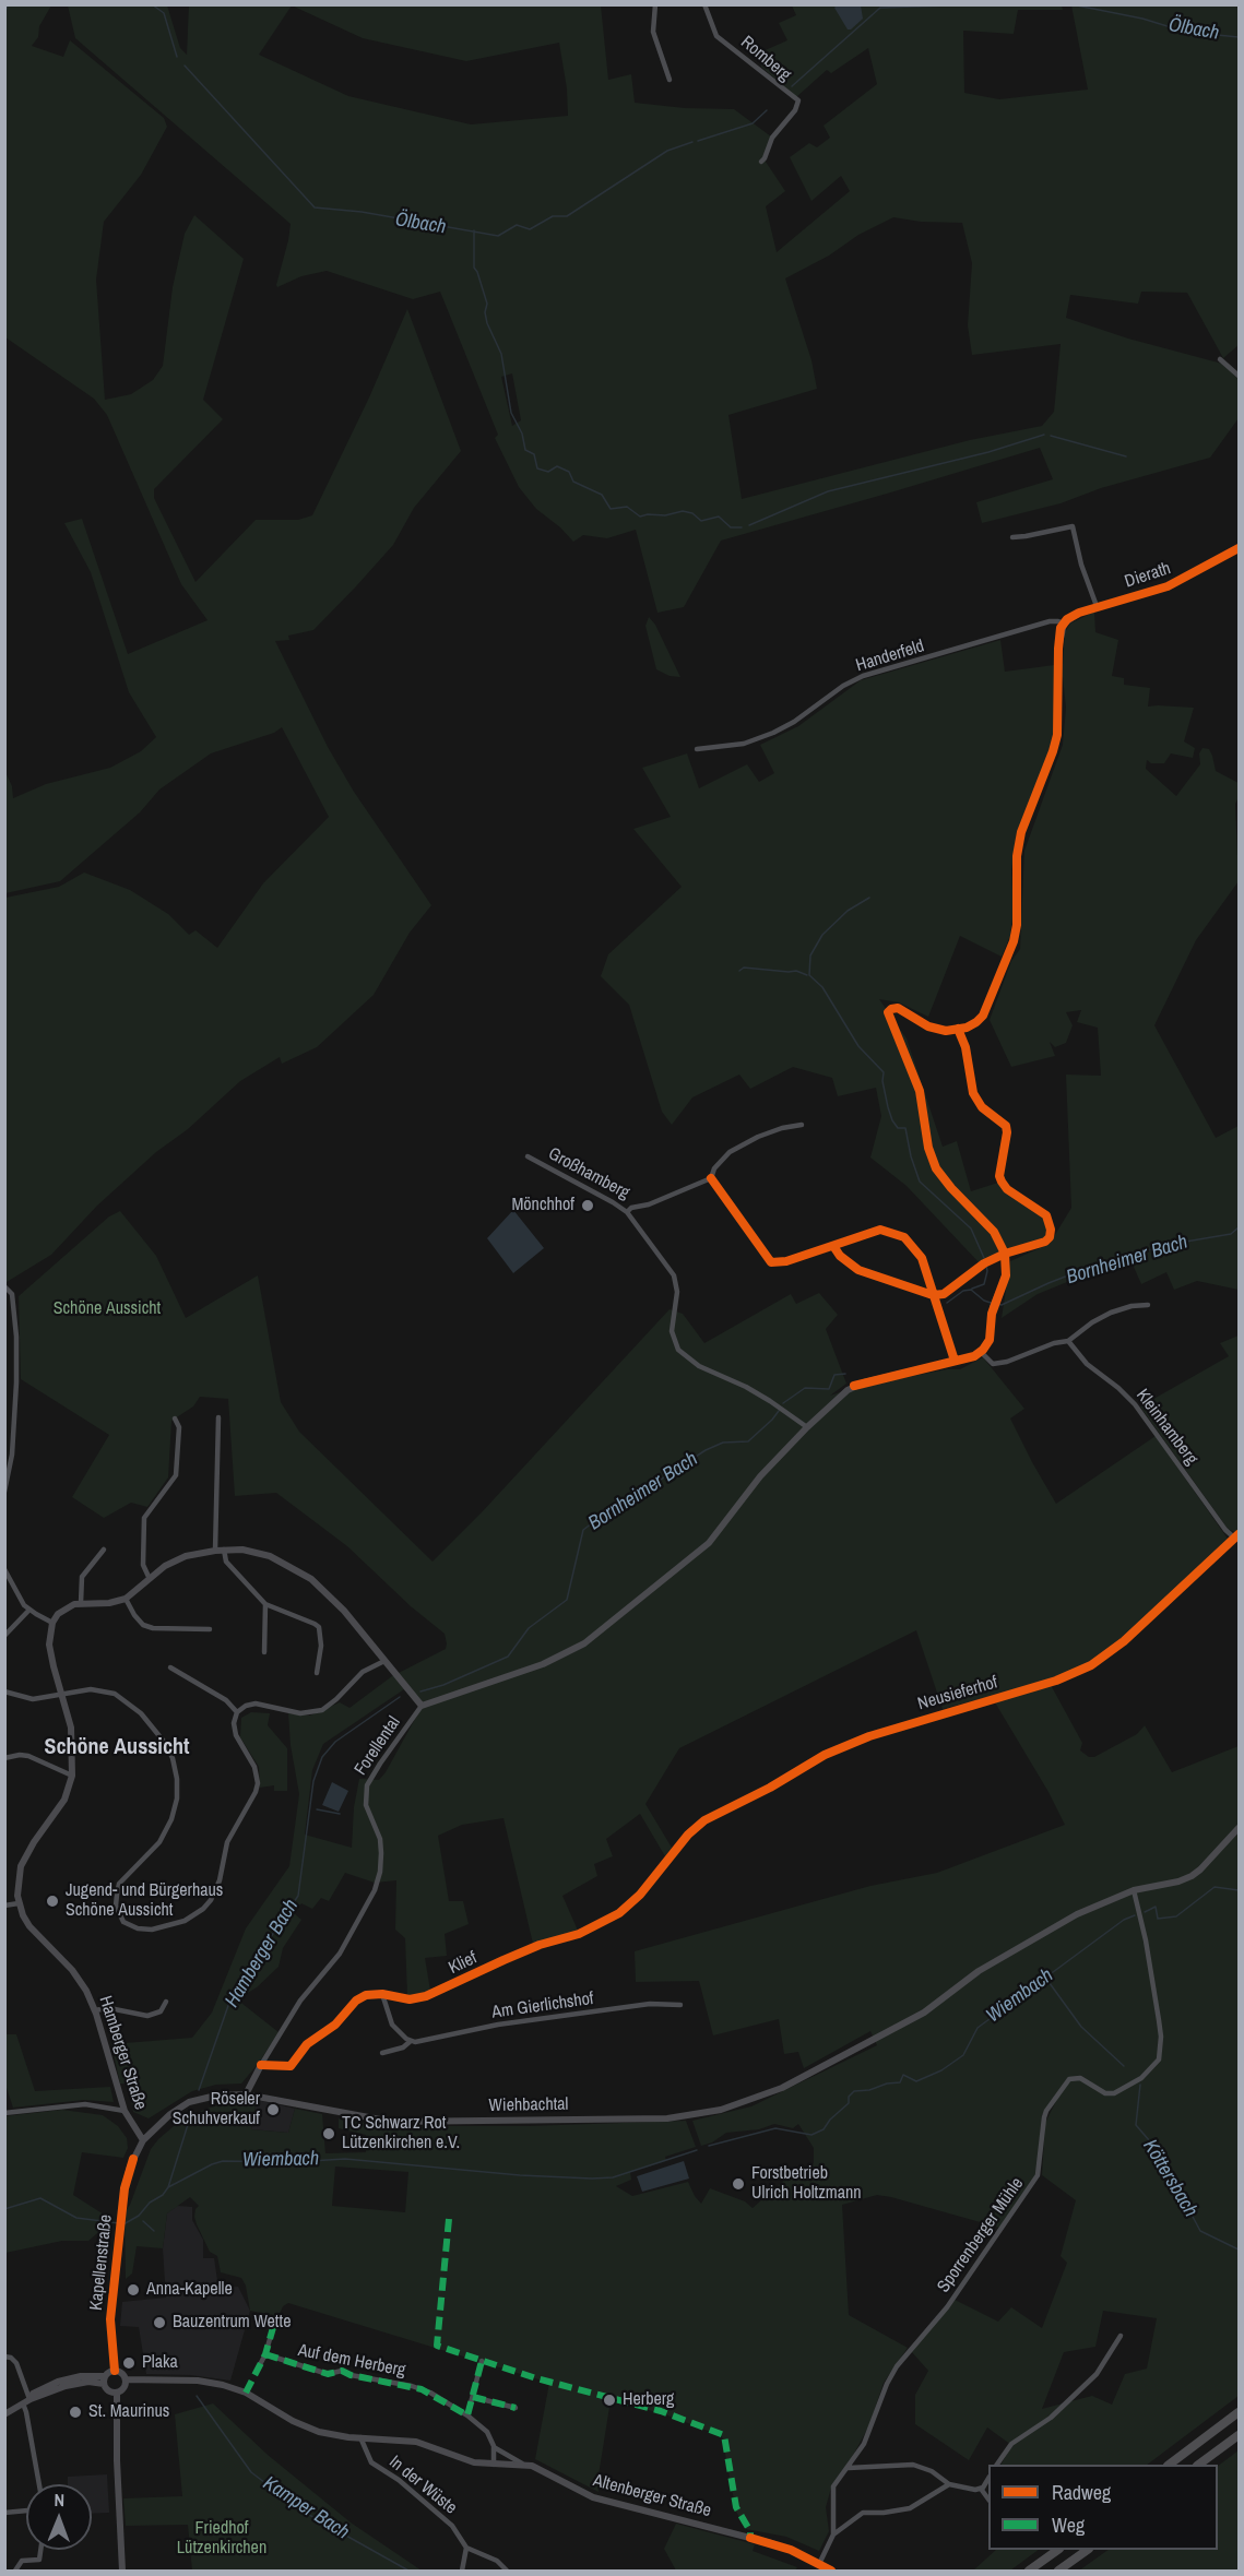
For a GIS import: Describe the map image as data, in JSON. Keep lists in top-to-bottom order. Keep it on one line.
{"streets":{"street":["Romberg","Dierath","Handerfeld","Großhamberg","Kleinhamberg","Neusieferhof","Forellental","Klief","Am Gierlichshof","Hamberger Straße","Wiehbachtal","Sporrenberger Mühle","Kapellenstraße","Auf dem Herberg","In der Wüste","Altenberger Straße"]},"crossings":[["Dierath","Handerfeld"],["Kleinhamberg","Neusieferhof"],["Neusieferhof","Klief"],["Forellental","Klief"],["Forellental","Wiehbachtal"],["Hamberger Straße","Wiehbachtal"],["Hamberger Straße","Kapellenstraße"],["Wiehbachtal","Sporrenberger Mühle"],["Wiehbachtal","Kapellenstraße"],["Sporrenberger Mühle","Altenberger Straße"],["Kapellenstraße","Altenberger Straße"],["Auf dem Herberg","Altenberger Straße"],["In der Wüste","Altenberger Straße"]],"districts":["Schöne Aussicht"],"water":["Ölbach","Bornheimer Bach","Hamberger Bach","Wiembach","Köttersbach","Kamper Bach"],"parks":["Schöne Aussicht","Friedhof Lützenkirchen"],"places":["Mönchhof","Jugend- und Bürgerhaus Schöne Aussicht","Röseler Schuhverkauf","TC Schwarz Rot Lützenkirchen e.V.","Forstbetrieb Ulrich Holtzmann","Anna-Kapelle","Bauzentrum Wette","Plaka","Herberg","St. Maurinus"],"legend":["Radweg","Weg"],"north":"top"}
